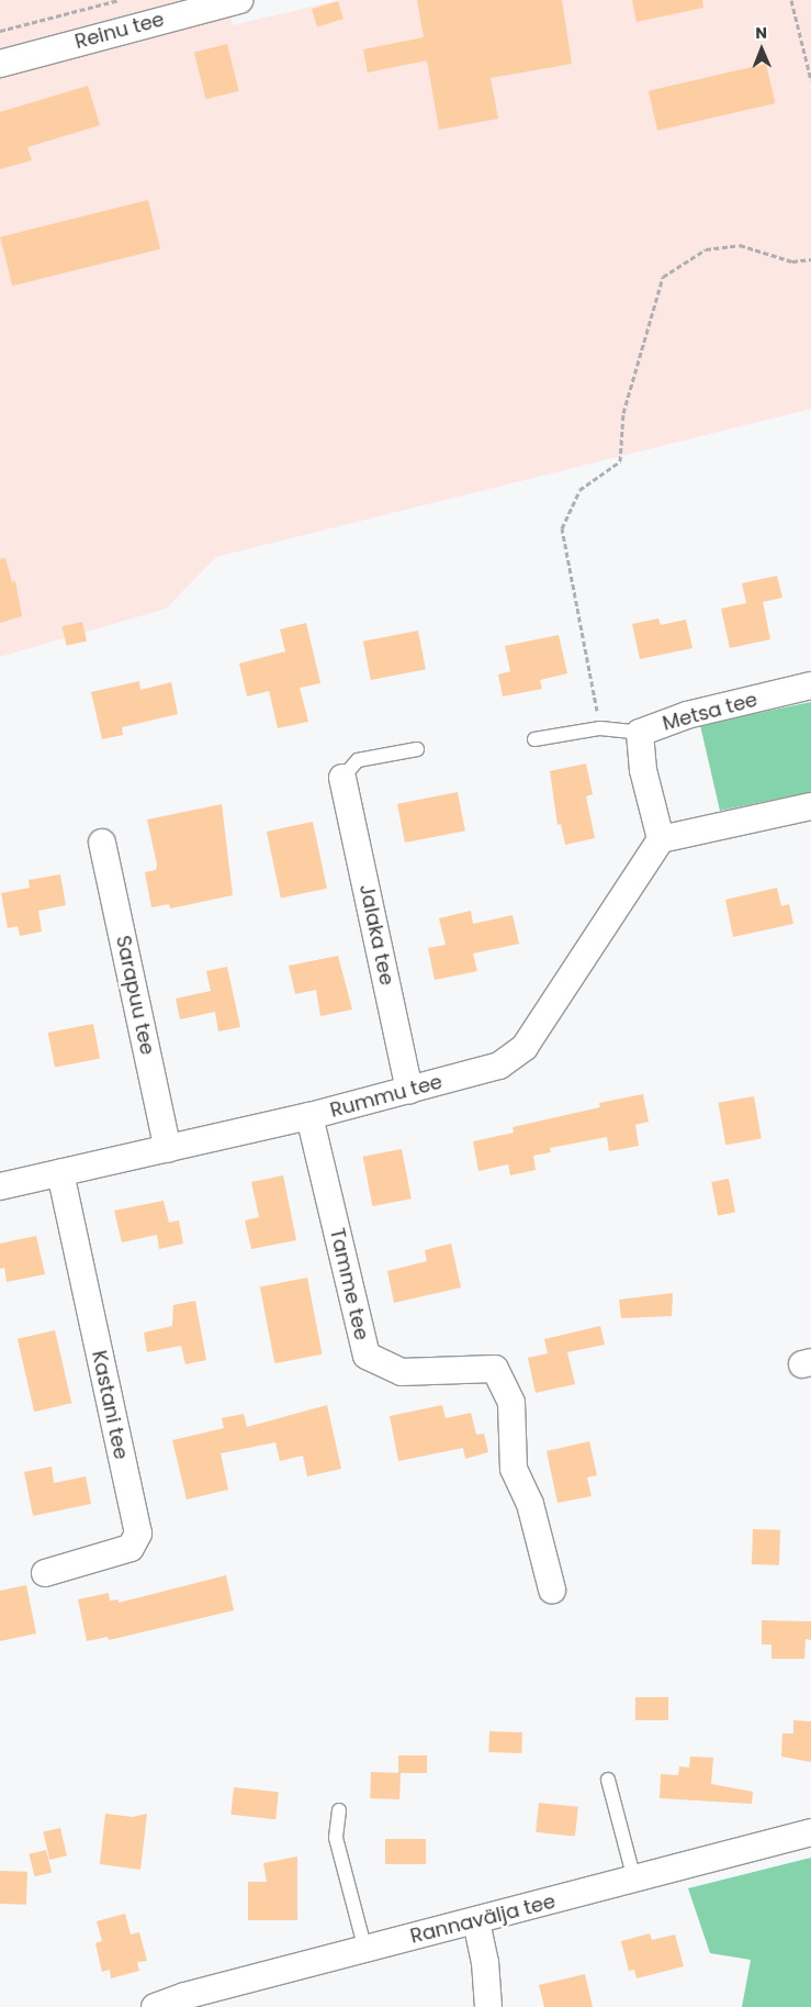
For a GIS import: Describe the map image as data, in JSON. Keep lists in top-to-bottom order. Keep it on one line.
{"streets":{"street":["Reinu tee","Metsa tee","Jalaka tee","Sarapuu tee","Rummu tee","Tamme tee","Kastani tee","Rannavälja tee"]},"crossings":[["Metsa tee","Rummu tee"],["Jalaka tee","Rummu tee"],["Sarapuu tee","Rummu tee"],["Rummu tee","Tamme tee"],["Rummu tee","Kastani tee"]],"north":"top"}
